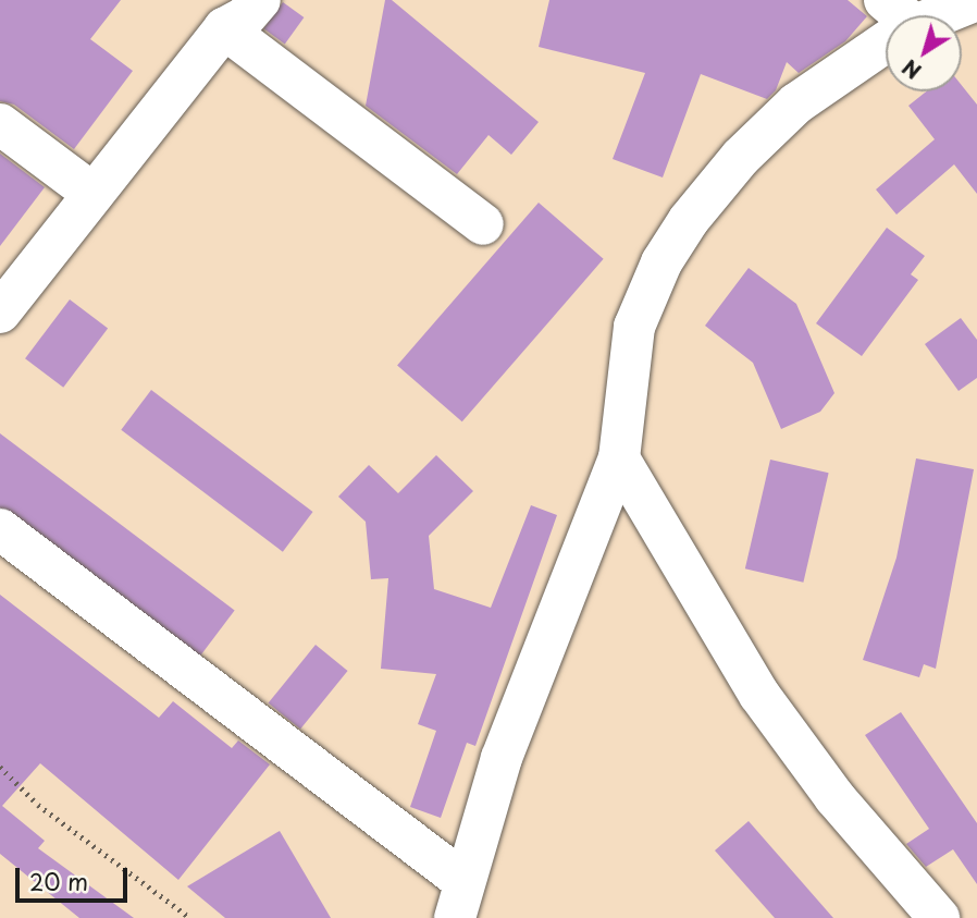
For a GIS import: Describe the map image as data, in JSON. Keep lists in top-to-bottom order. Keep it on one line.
{"scale_bar":"20 m","north":"bottom left"}
